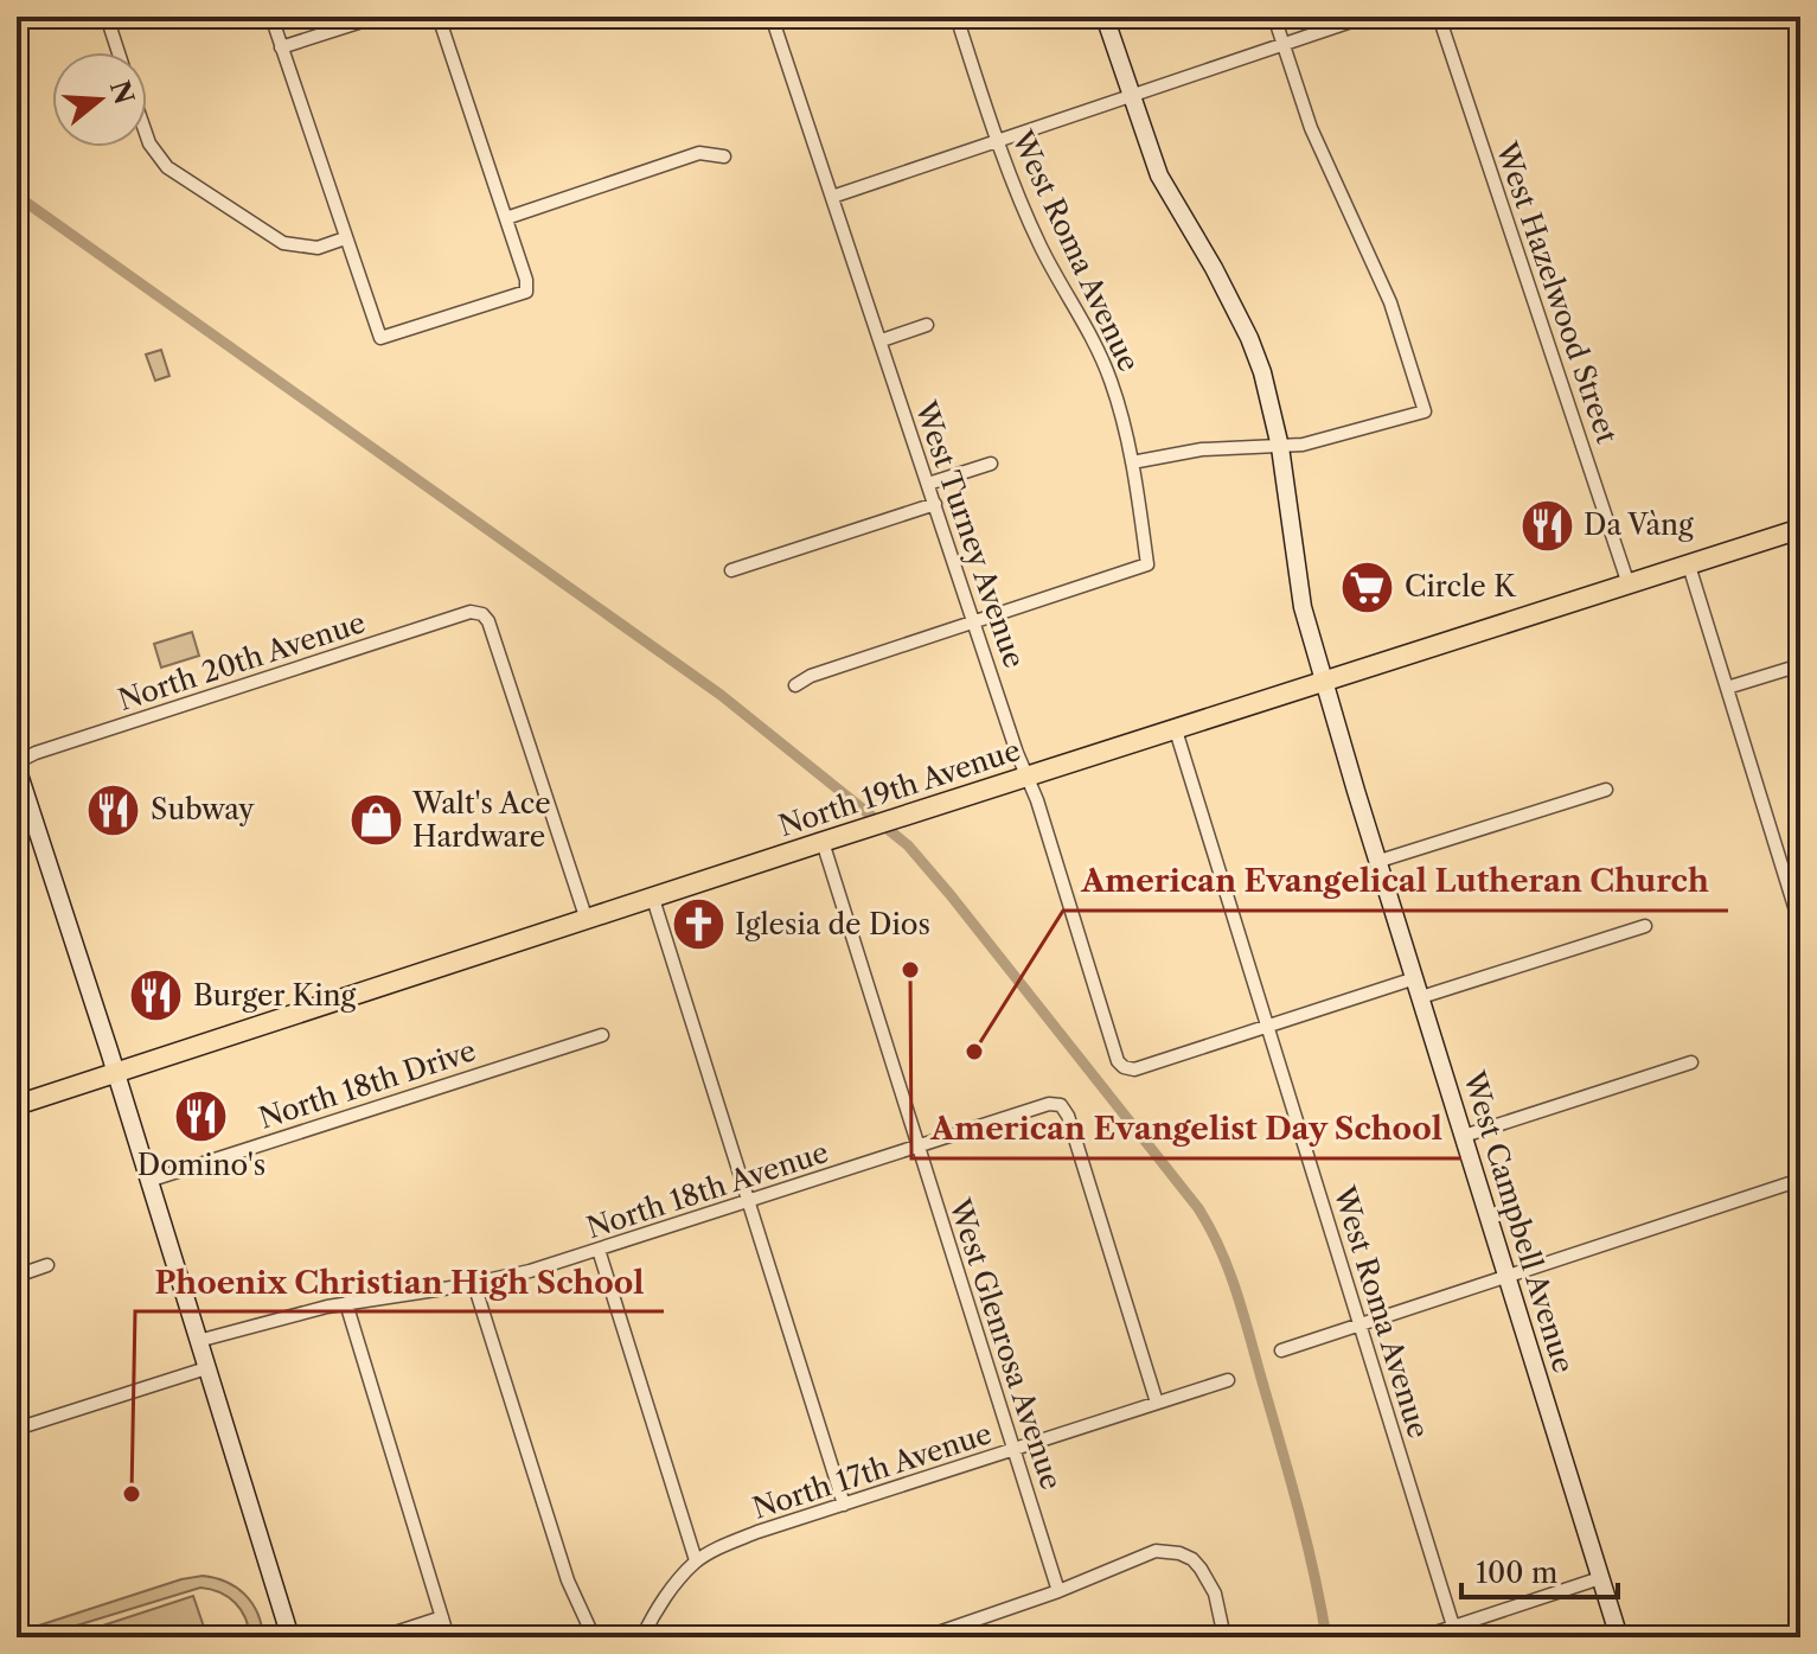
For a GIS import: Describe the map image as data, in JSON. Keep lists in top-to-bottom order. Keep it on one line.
{"streets":{"main road":["North 19th Avenue"],"street":["West Roma Avenue","West Hazelwood Street","West Turney Avenue","North 20th Avenue","North 18th Drive","North 18th Avenue","West Campbell Avenue","West Glenrosa Avenue","North 17th Avenue"]},"crossings":[["West Roma Avenue","West Turney Avenue"],["West Roma Avenue","North 19th Avenue"],["West Hazelwood Street","North 19th Avenue"],["West Turney Avenue","North 19th Avenue"],["North 20th Avenue","North 19th Avenue"],["North 19th Avenue","West Campbell Avenue"],["North 19th Avenue","West Glenrosa Avenue"],["North 18th Avenue","West Glenrosa Avenue"],["North 18th Avenue","North 17th Avenue"],["West Glenrosa Avenue","North 17th Avenue"]],"places":{"restaurant":["Da Vàng","Subway","Burger King","Domino's"],"supermarket":["Circle K"],"shop":["Walt's Ace Hardware"],"church":["Iglesia de Dios"],"other":["American Evangelist Day School","American Evangelical Lutheran Church","Phoenix Christian High School"]},"scale_bar":"100 m","north":"right"}
